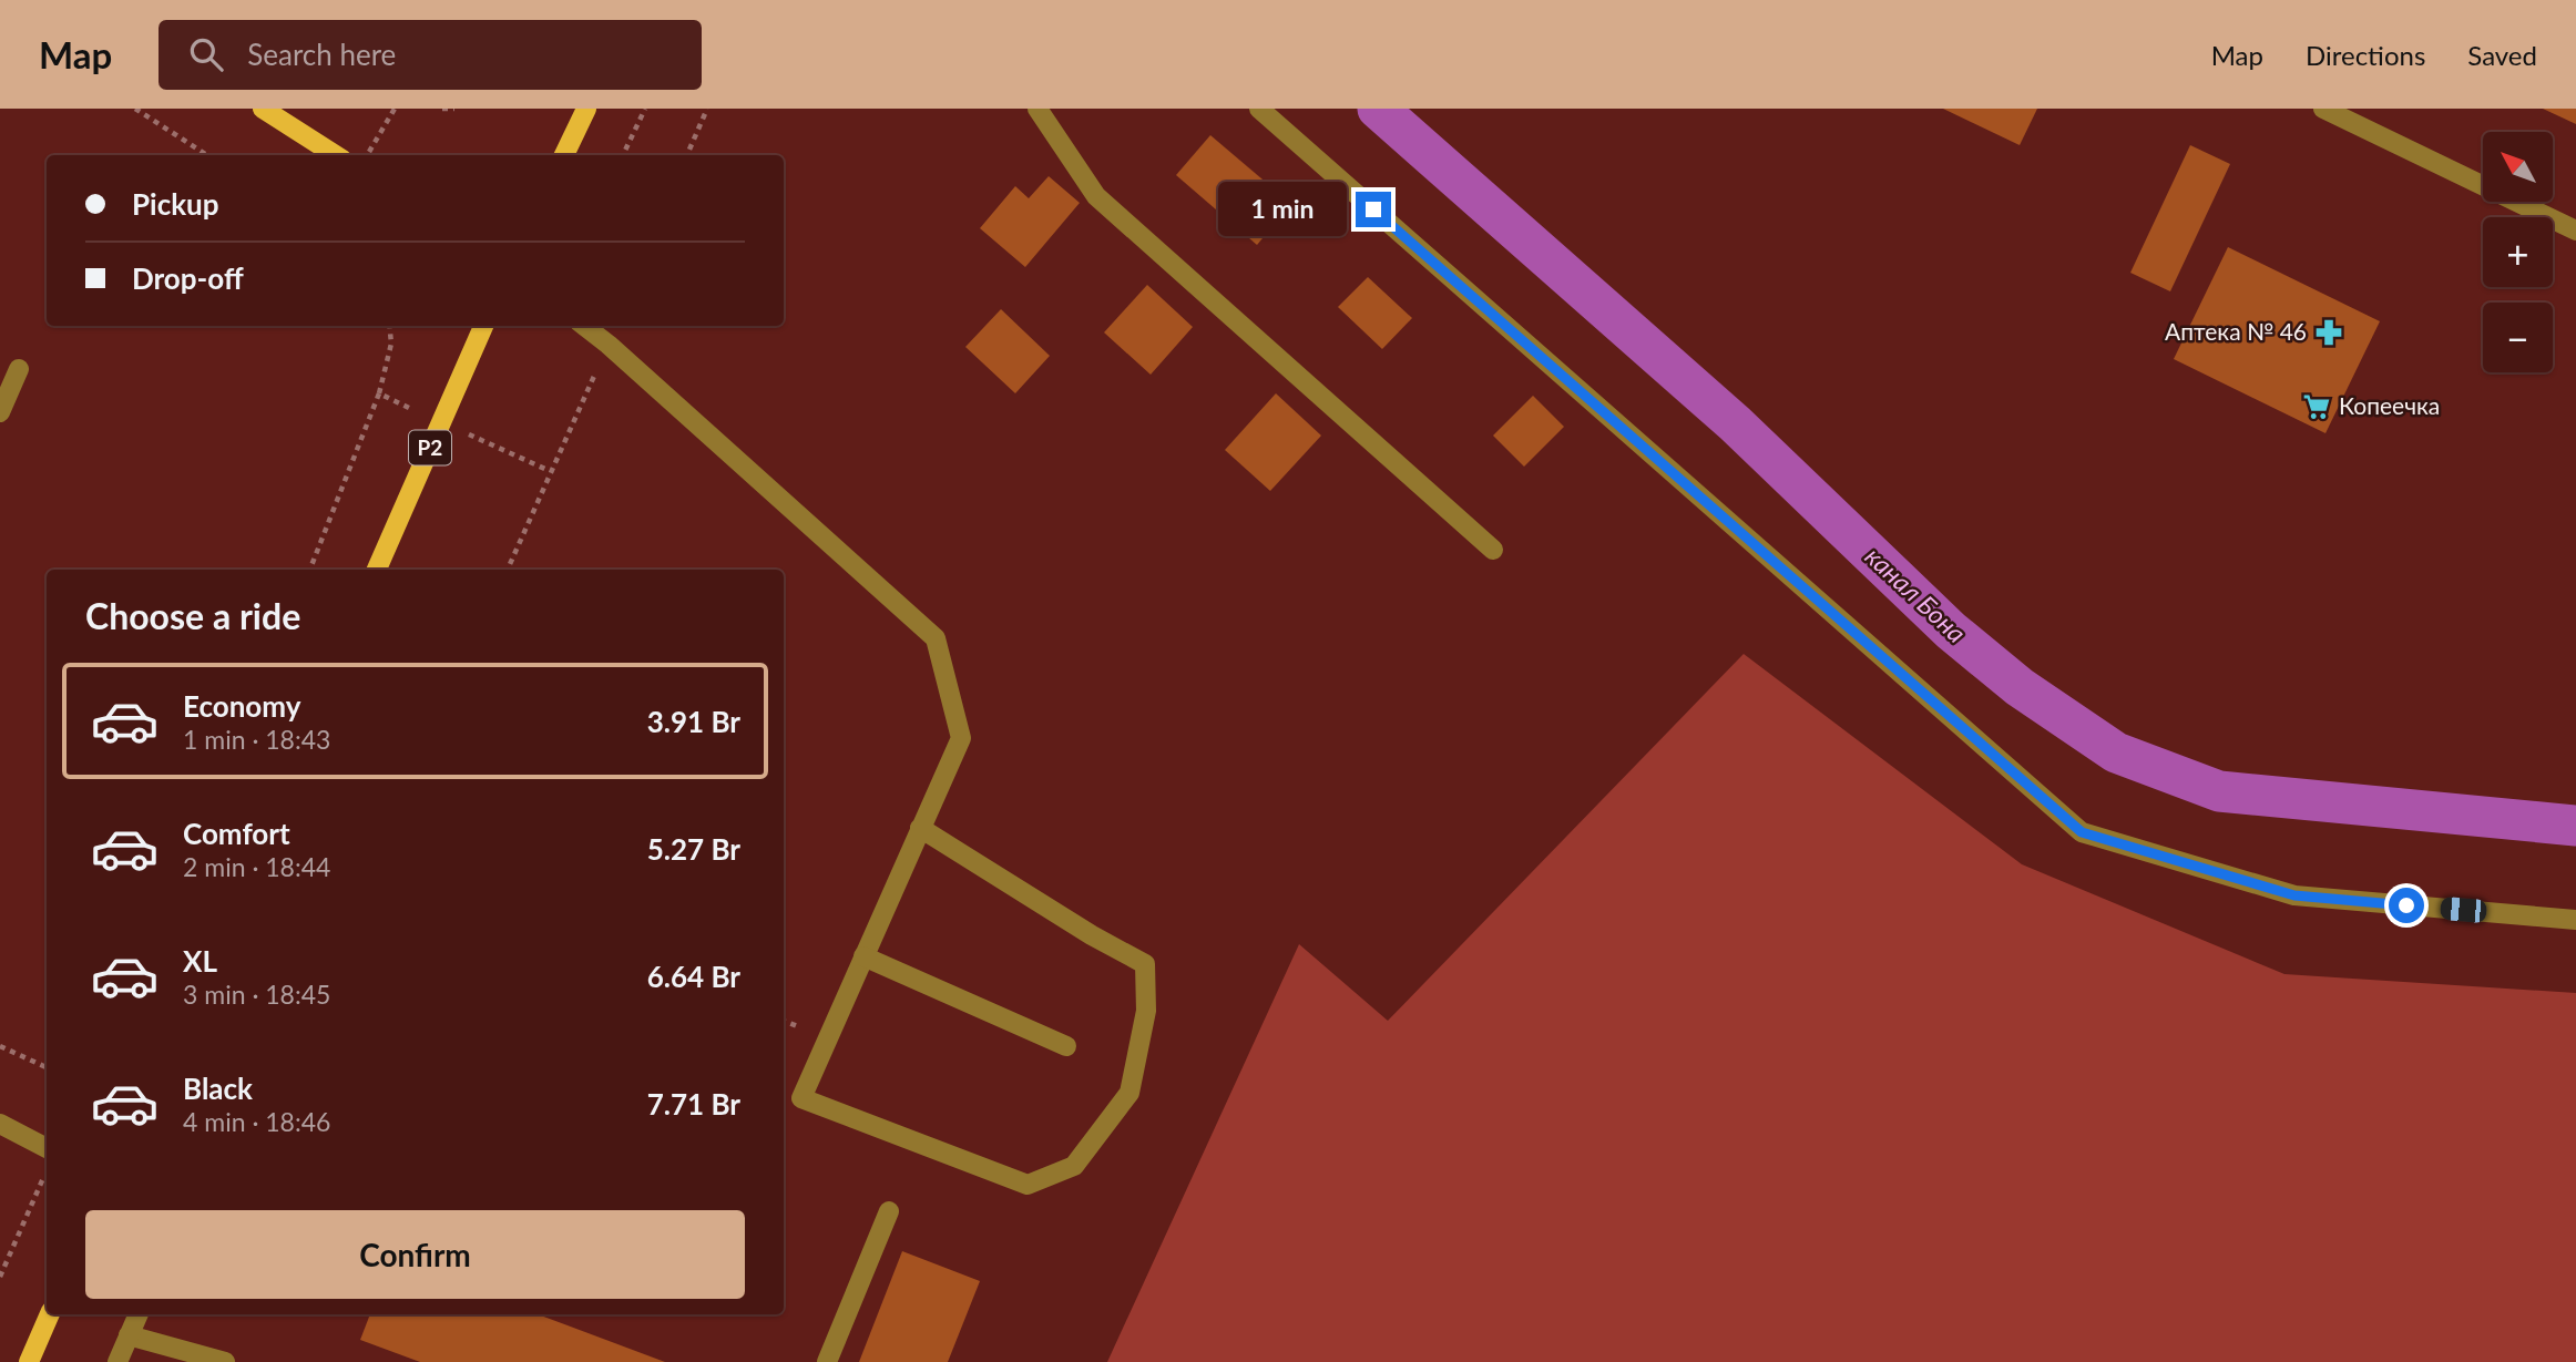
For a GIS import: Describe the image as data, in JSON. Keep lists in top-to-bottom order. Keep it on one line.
{"streets":{"main road":["Р2"]},"water":["канал Бона"],"places":{"pharmacy":["Аптека № 46"],"supermarket":["Копеечка"]},"north":"top left","page":{"header":"Map","search":"Search here","nav":["Map","Directions","Saved"],"map_buttons":["+","−"],"banner":["Pickup","Drop-off"],"bubble":"1 min","heading":"Choose a ride","list":[{"name":"Economy","note":"1 min · 18:43","value":"3.91 Br"},{"name":"Comfort","note":"2 min · 18:44","value":"5.27 Br"},{"name":"XL","note":"3 min · 18:45","value":"6.64 Br"},{"name":"Black","note":"4 min · 18:46","value":"7.71 Br"}],"buttons":"Confirm"}}
